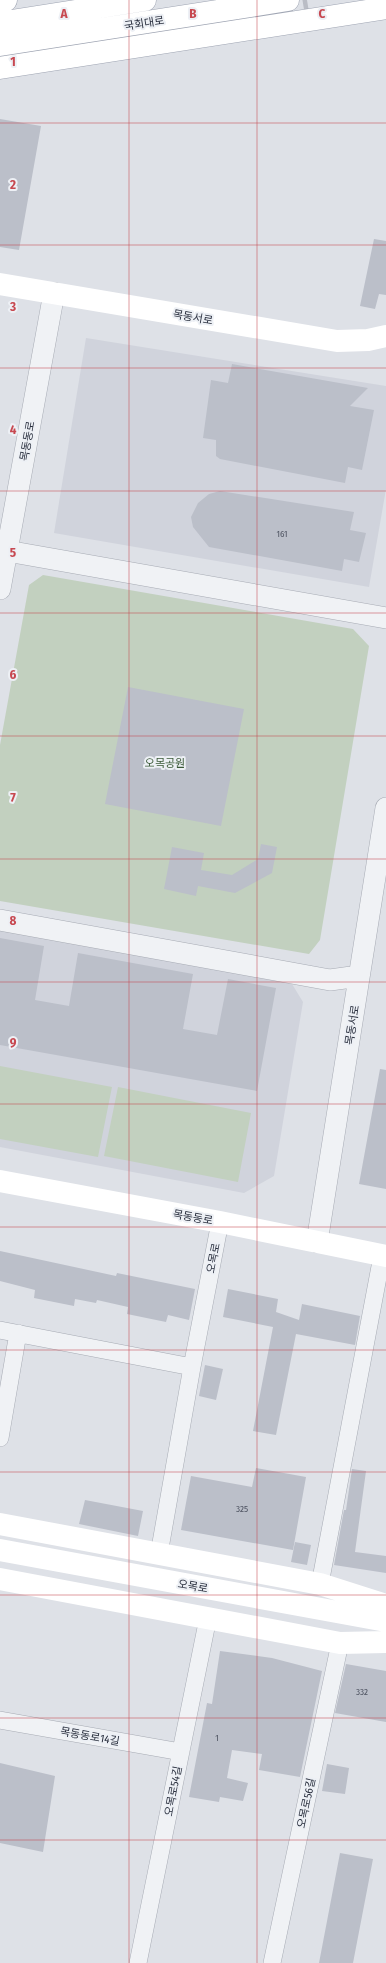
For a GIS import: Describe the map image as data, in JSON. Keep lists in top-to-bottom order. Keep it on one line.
{"streets":{"main road":["국회대로","목동서로","목동동로","오목로"],"street":["목동동로14길","오목로54길","오목로56길"]},"crossings":[["목동서로","목동동로"],["목동동로","오목로"],["목동동로14길","오목로54길"]],"parks":["오목공원"],"house_numbers":["161","325","332","1"],"grid":{"columns":["A","B","C"],"rows":["1","2","3","4","5","6","7","8","9"]}}
